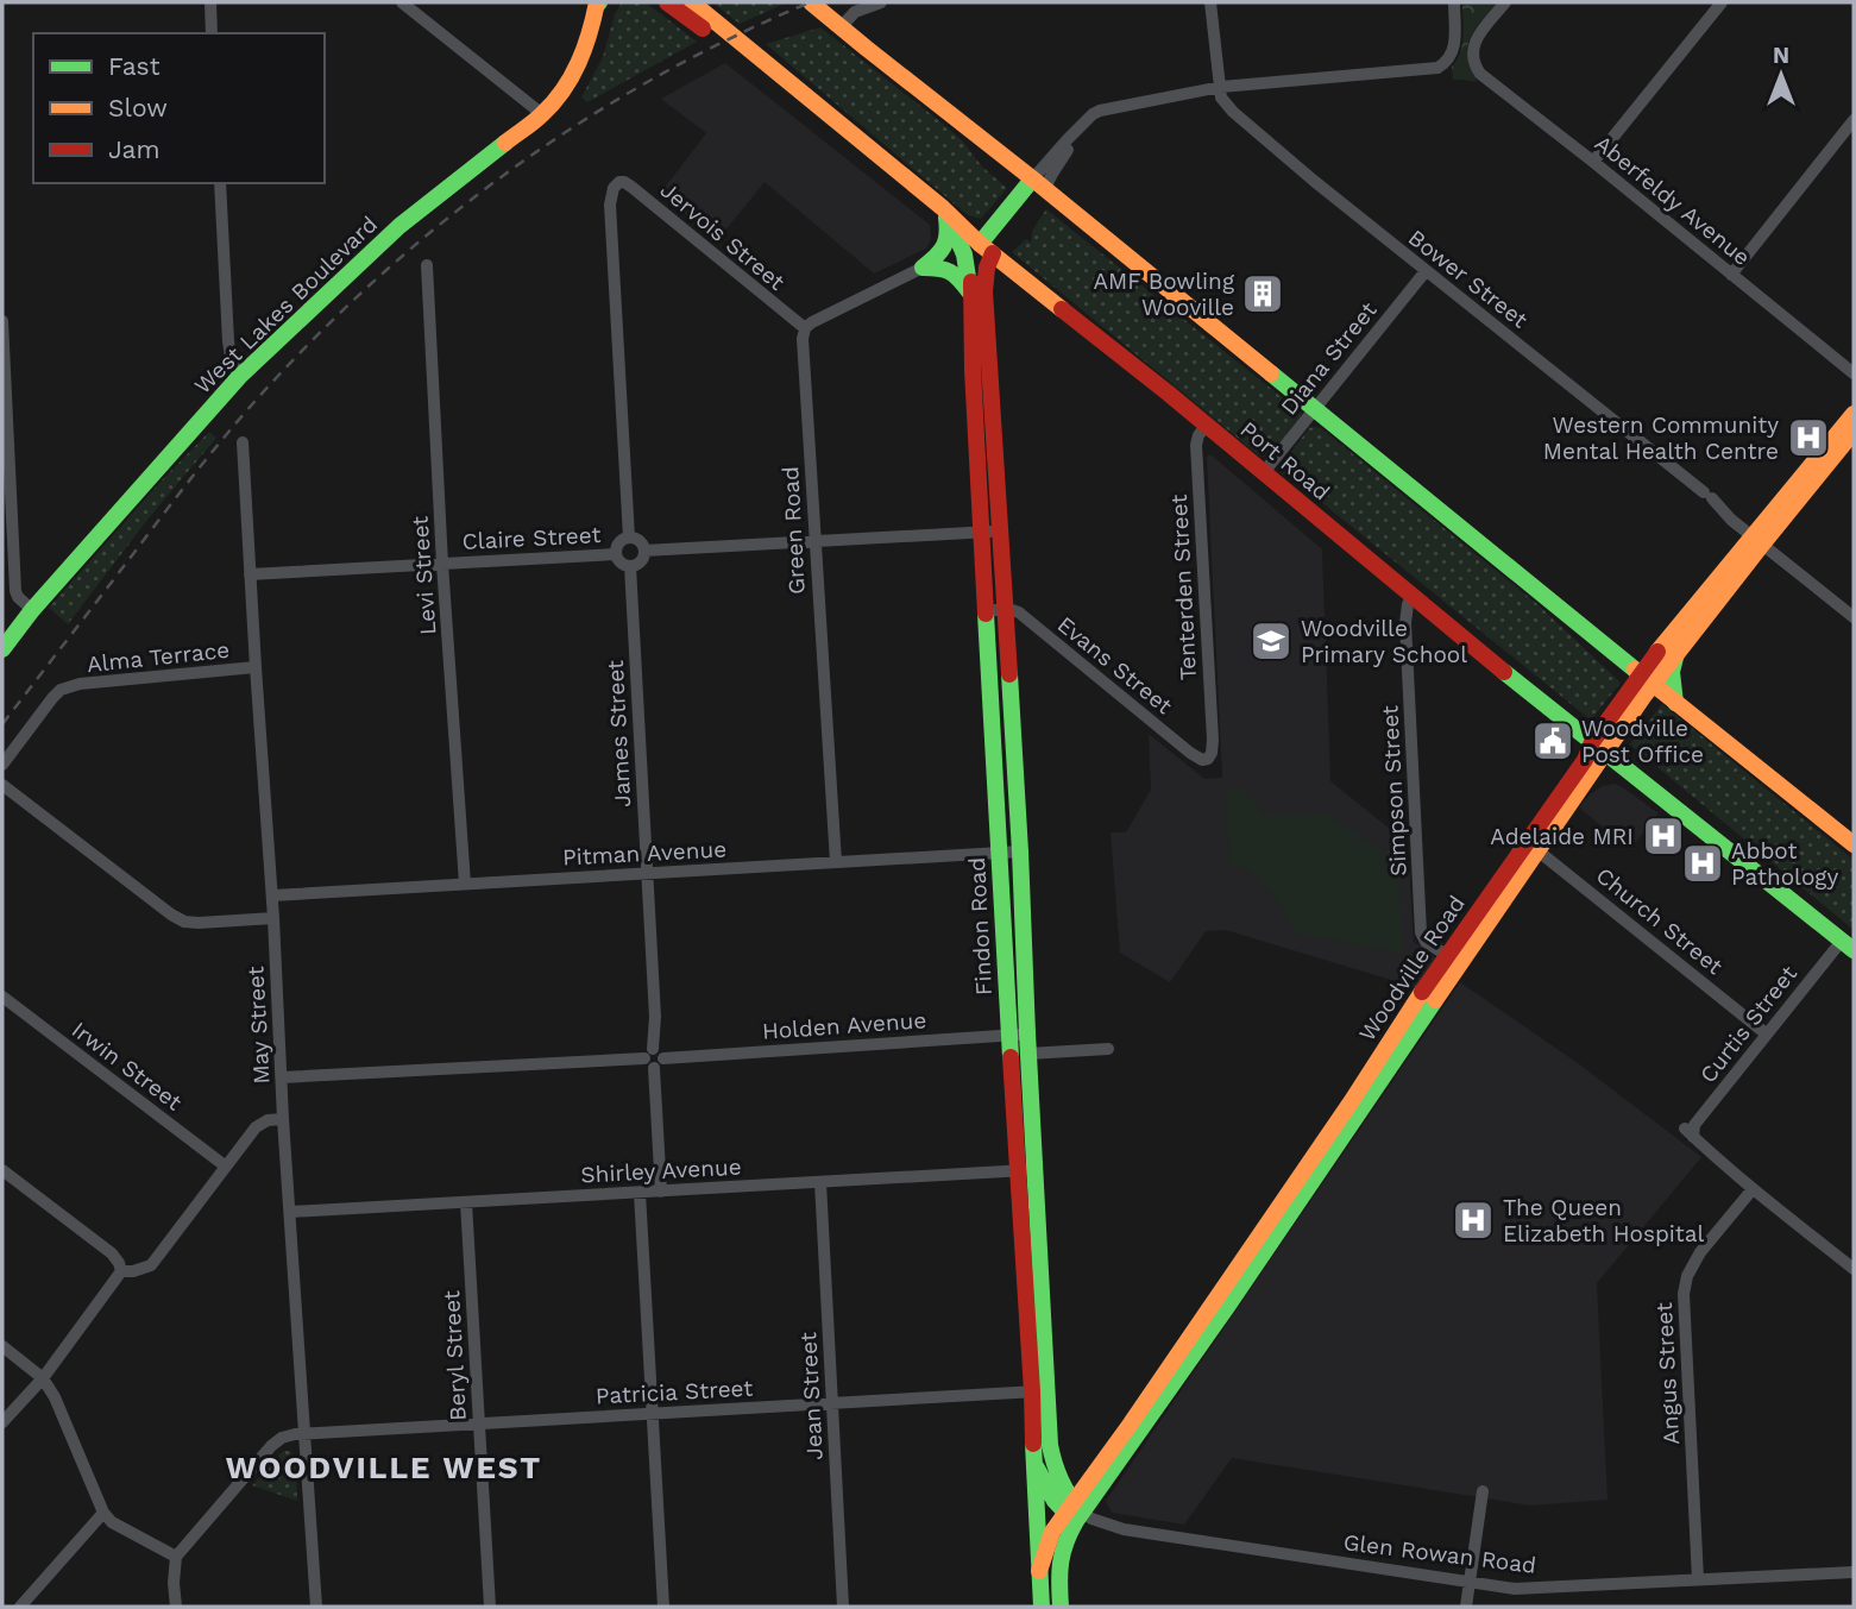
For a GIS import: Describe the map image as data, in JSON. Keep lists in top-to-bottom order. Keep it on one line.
{"streets":{"main road":["West Lakes Boulevard","Port Road","Findon Road","Woodville Road"],"street":["Aberfeldy Avenue","Jervois Street","Bower Street","Diana Street","Green Road","Claire Street","Levi Street","Tenterden Street","Alma Terrace","Evans Street","James Street","Simpson Street","Pitman Avenue","Church Street","Curtis Street","May Street","Holden Avenue","Irwin Street","Shirley Avenue","Beryl Street","Angus Street","Patricia Street","Jean Street","Glen Rowan Road"]},"crossings":[["Jervois Street","Green Road"],["Jervois Street","Claire Street"],["Jervois Street","James Street"],["Bower Street","Diana Street"],["Bower Street","Woodville Road"],["Diana Street","Port Road"],["Port Road","Tenterden Street"],["Port Road","Simpson Street"],["Port Road","Findon Road"],["Port Road","Woodville Road"],["Port Road","Curtis Street"],["Green Road","Pitman Avenue"],["Claire Street","Levi Street"],["Claire Street","James Street"],["Claire Street","May Street"],["Levi Street","Pitman Avenue"],["Tenterden Street","Evans Street"],["Alma Terrace","May Street"],["Evans Street","Findon Road"],["James Street","Pitman Avenue"],["James Street","Holden Avenue"],["James Street","Shirley Avenue"],["Simpson Street","Woodville Road"],["Pitman Avenue","Findon Road"],["Pitman Avenue","May Street"],["Church Street","Woodville Road"],["Church Street","Curtis Street"],["Findon Road","Woodville Road"],["Findon Road","Holden Avenue"],["Findon Road","Shirley Avenue"],["Findon Road","Patricia Street"],["Findon Road","Glen Rowan Road"],["Woodville Road","Glen Rowan Road"],["Curtis Street","Angus Street"],["May Street","Holden Avenue"],["May Street","Shirley Avenue"],["May Street","Patricia Street"],["Shirley Avenue","Beryl Street"],["Shirley Avenue","Jean Street"],["Beryl Street","Patricia Street"],["Angus Street","Glen Rowan Road"],["Patricia Street","Jean Street"]],"districts":["WOODVILLE WEST"],"places":{"building":["AMF Bowling Wooville"],"hospital":["Western Community Mental Health Centre","Adelaide MRI","Abbot Pathology","The Queen Elizabeth Hospital"],"school or university":["Woodville Primary School"],"public building":["Woodville Post Office"]},"legend":["Fast","Slow","Jam"],"north":"top"}
